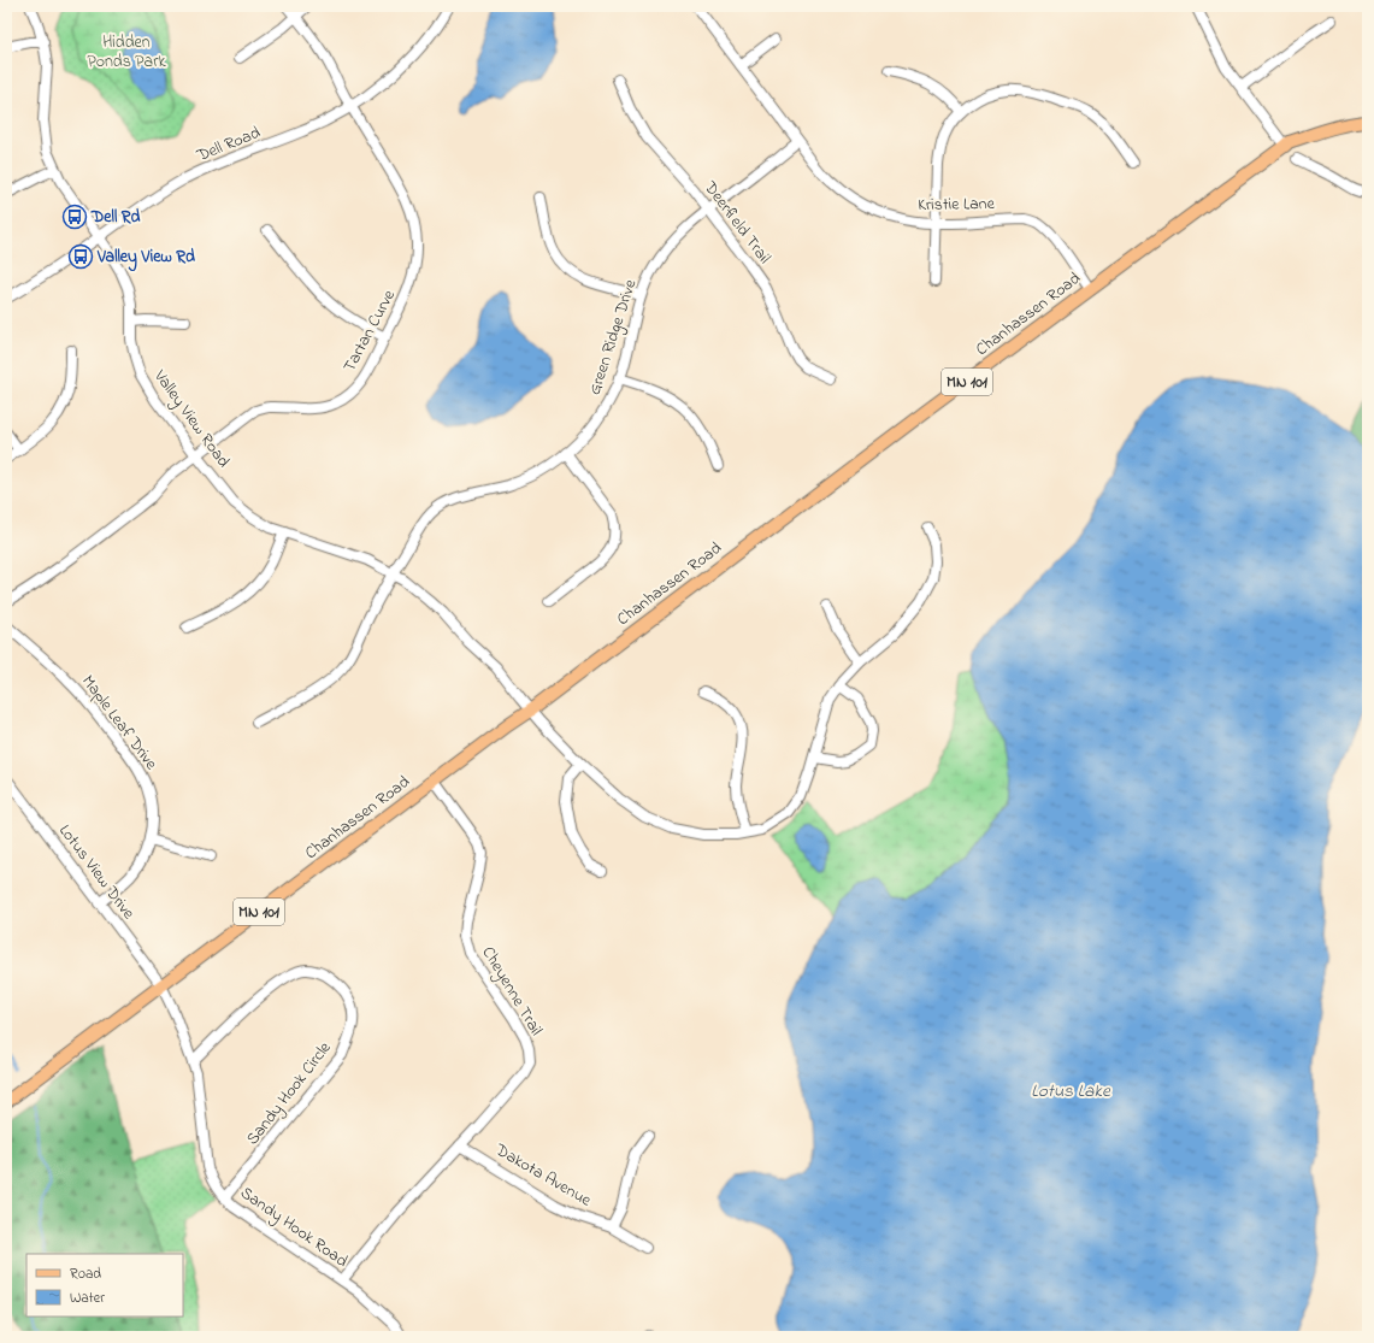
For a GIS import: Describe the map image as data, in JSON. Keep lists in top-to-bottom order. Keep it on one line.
{"streets":{"main road":["Chanhassen Road","MN 101"],"street":["Dell Road","Kristie Lane","Deerfield Trail","Tartan Curve","Green Ridge Drive","Valley View Road","Maple Leaf Drive","Lotus View Drive","Cheyenne Trail","Sandy Hook Circle","Dakota Avenue","Sandy Hook Road"]},"crossings":[["Dell Road","Tartan Curve"],["Dell Road","Valley View Road"],["Kristie Lane","Chanhassen Road"],["Kristie Lane","Green Ridge Drive"],["Deerfield Trail","Green Ridge Drive"],["Chanhassen Road","Valley View Road"],["Chanhassen Road","Lotus View Drive"],["Chanhassen Road","Cheyenne Trail"],["Chanhassen Road","Sandy Hook Road"],["Tartan Curve","Valley View Road"],["Green Ridge Drive","Valley View Road"],["Maple Leaf Drive","Lotus View Drive"],["Lotus View Drive","Sandy Hook Road"],["Cheyenne Trail","Dakota Avenue"],["Cheyenne Trail","Sandy Hook Road"],["Sandy Hook Circle","Sandy Hook Road"]],"water":["Lotus Lake"],"parks":["Hidden Ponds Park"],"places":{"bus stop":["Dell Rd","Valley View Rd"]},"legend":["Road","Water"]}
